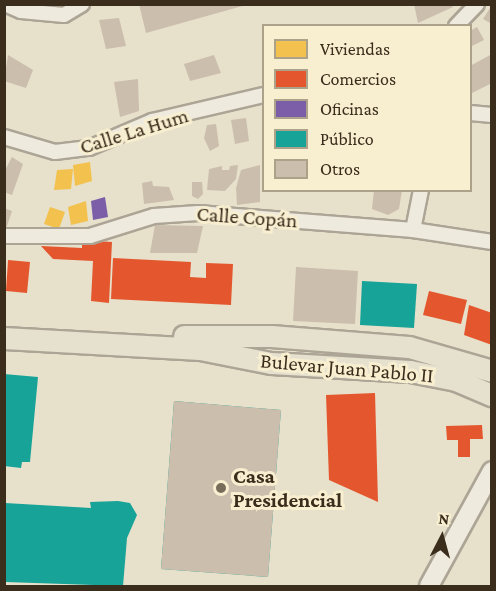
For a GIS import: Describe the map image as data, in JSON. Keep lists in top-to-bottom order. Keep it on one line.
{"streets":{"main road":["Bulevar Juan Pablo II"],"street":["Calle La Hum","Calle Copán"]},"places":["Casa Presidencial"],"legend":["Viviendas","Comercios","Oficinas","Público","Otros"],"north":"top"}
